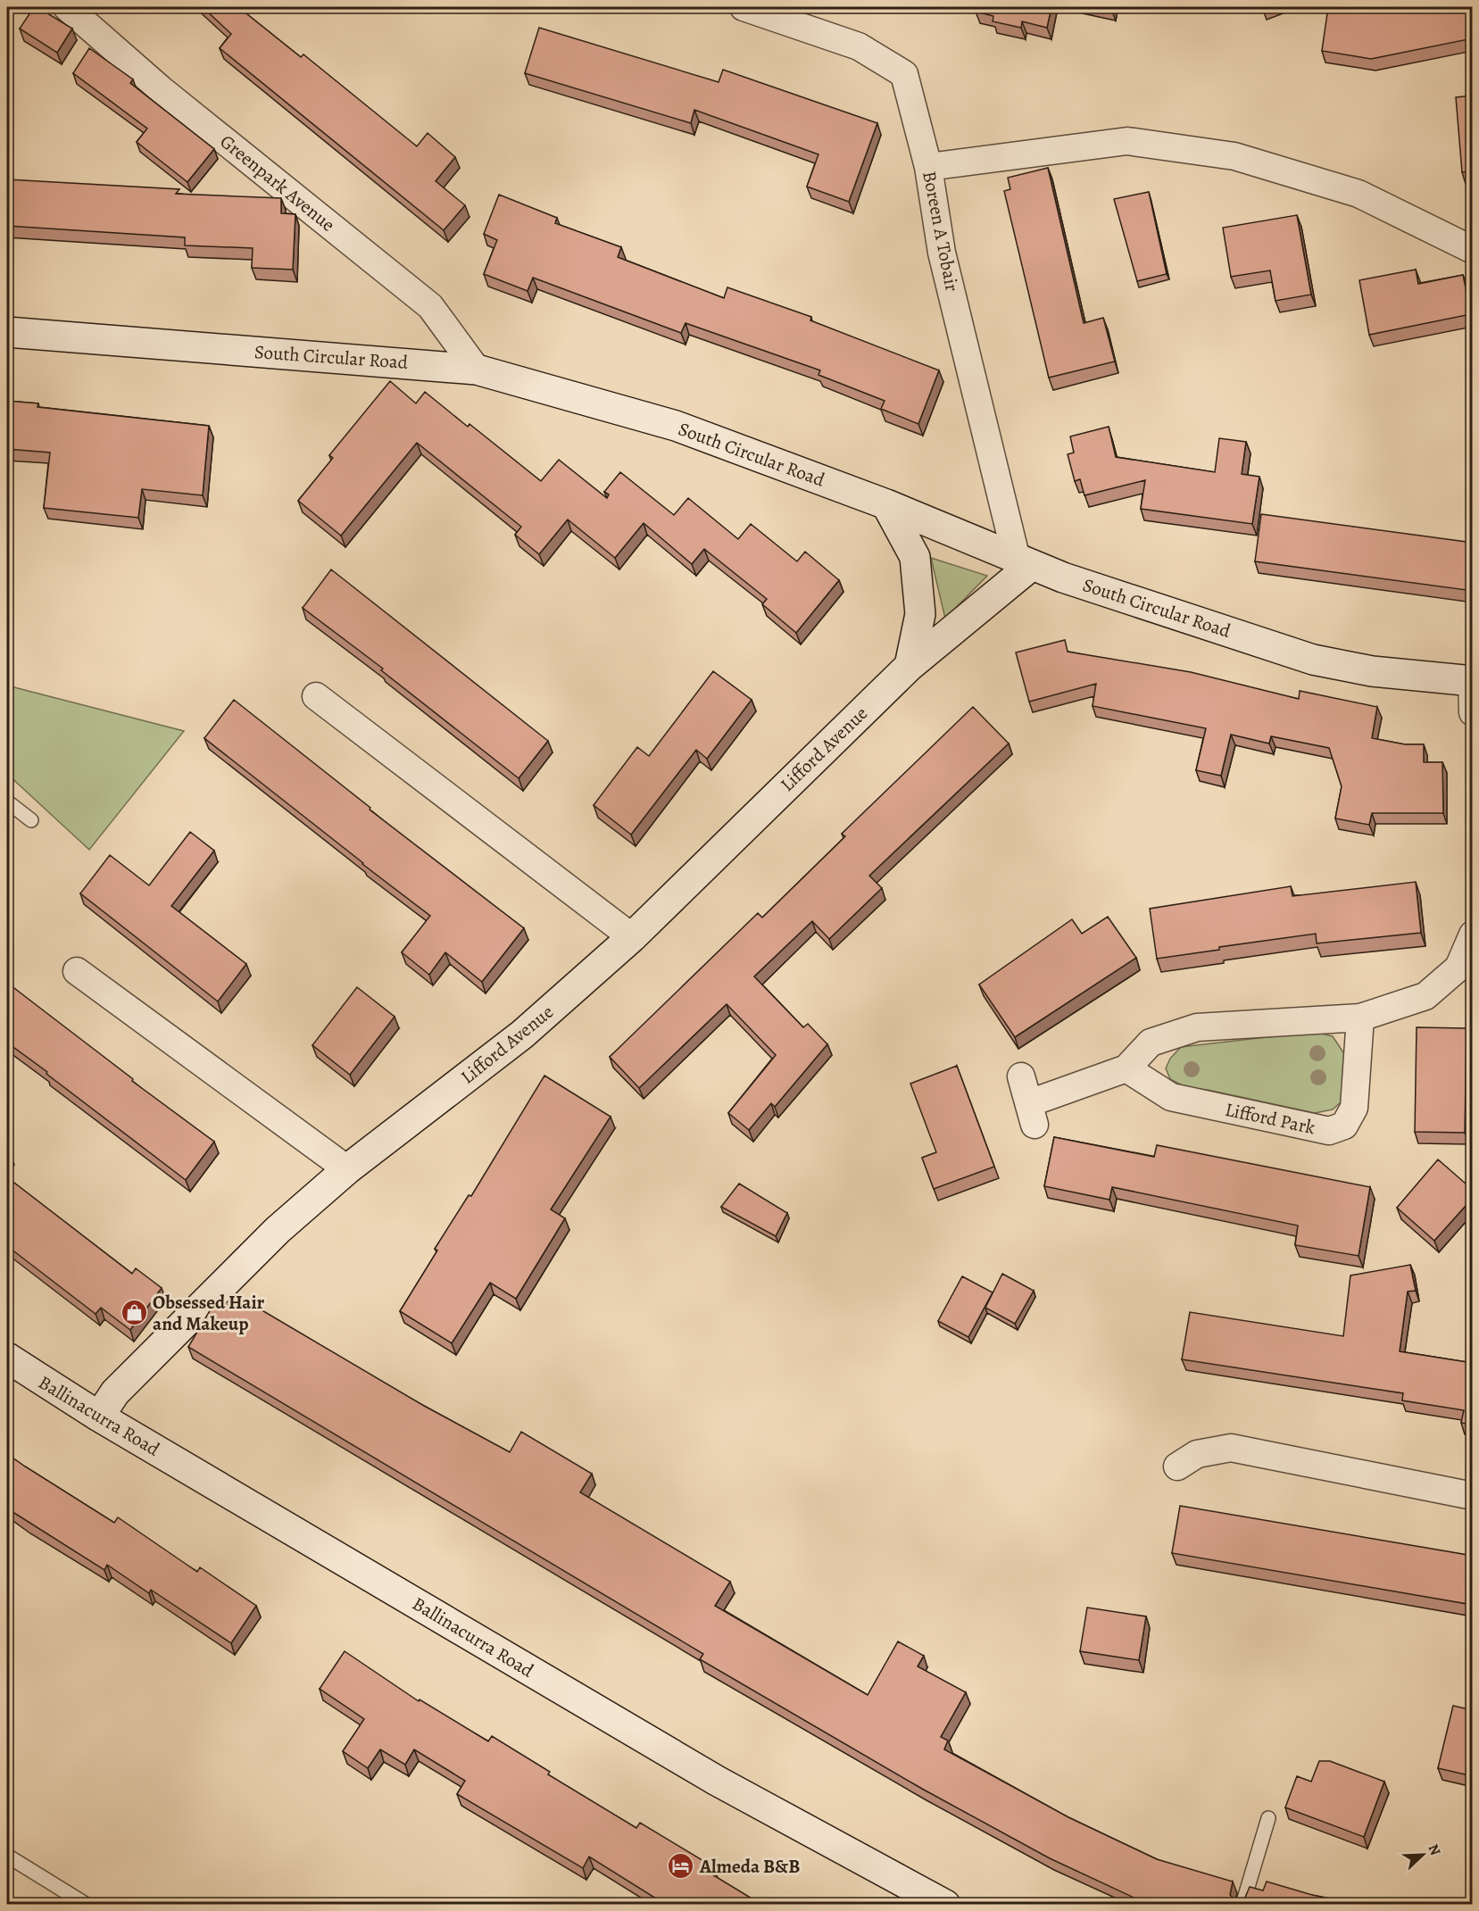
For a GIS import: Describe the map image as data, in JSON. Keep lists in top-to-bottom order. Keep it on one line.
{"streets":{"street":["Greenpark Avenue","Boreen A Tobair","South Circular Road","Lifford Avenue","Lifford Park","Ballinacurra Road"]},"crossings":[["Greenpark Avenue","South Circular Road"],["Boreen A Tobair","South Circular Road"],["Boreen A Tobair","Lifford Avenue"],["South Circular Road","Lifford Avenue"],["Lifford Avenue","Ballinacurra Road"]],"places":{"shop":["Obsessed Hair and Makeup"],"hotel":["Almeda B&B"]},"north":"top right"}
